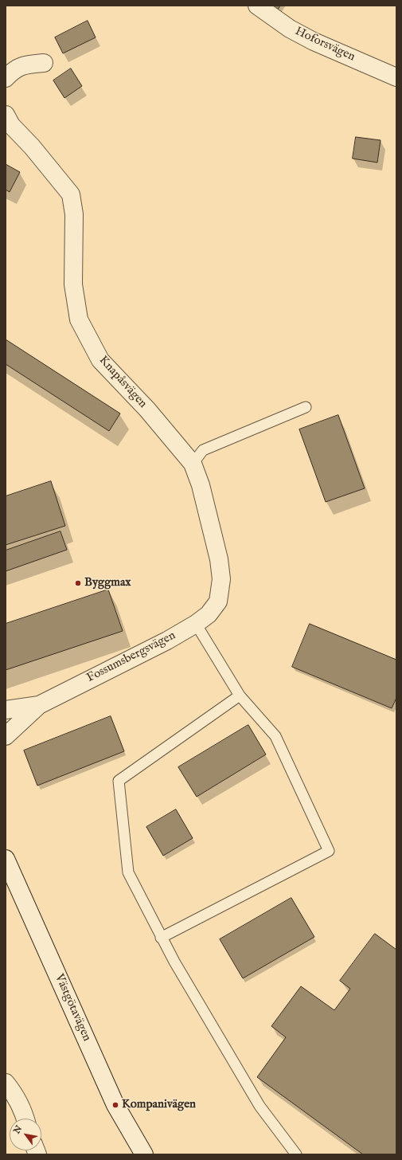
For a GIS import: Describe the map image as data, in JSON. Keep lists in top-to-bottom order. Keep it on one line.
{"streets":{"street":["Hoforsvägen","Knapåsvägen","Fossumsbergsvägen","Västgötavägen"]},"crossings":[["Knapåsvägen","Fossumsbergsvägen"]],"places":["Byggmax","Kompanivägen"],"north":"top left"}
